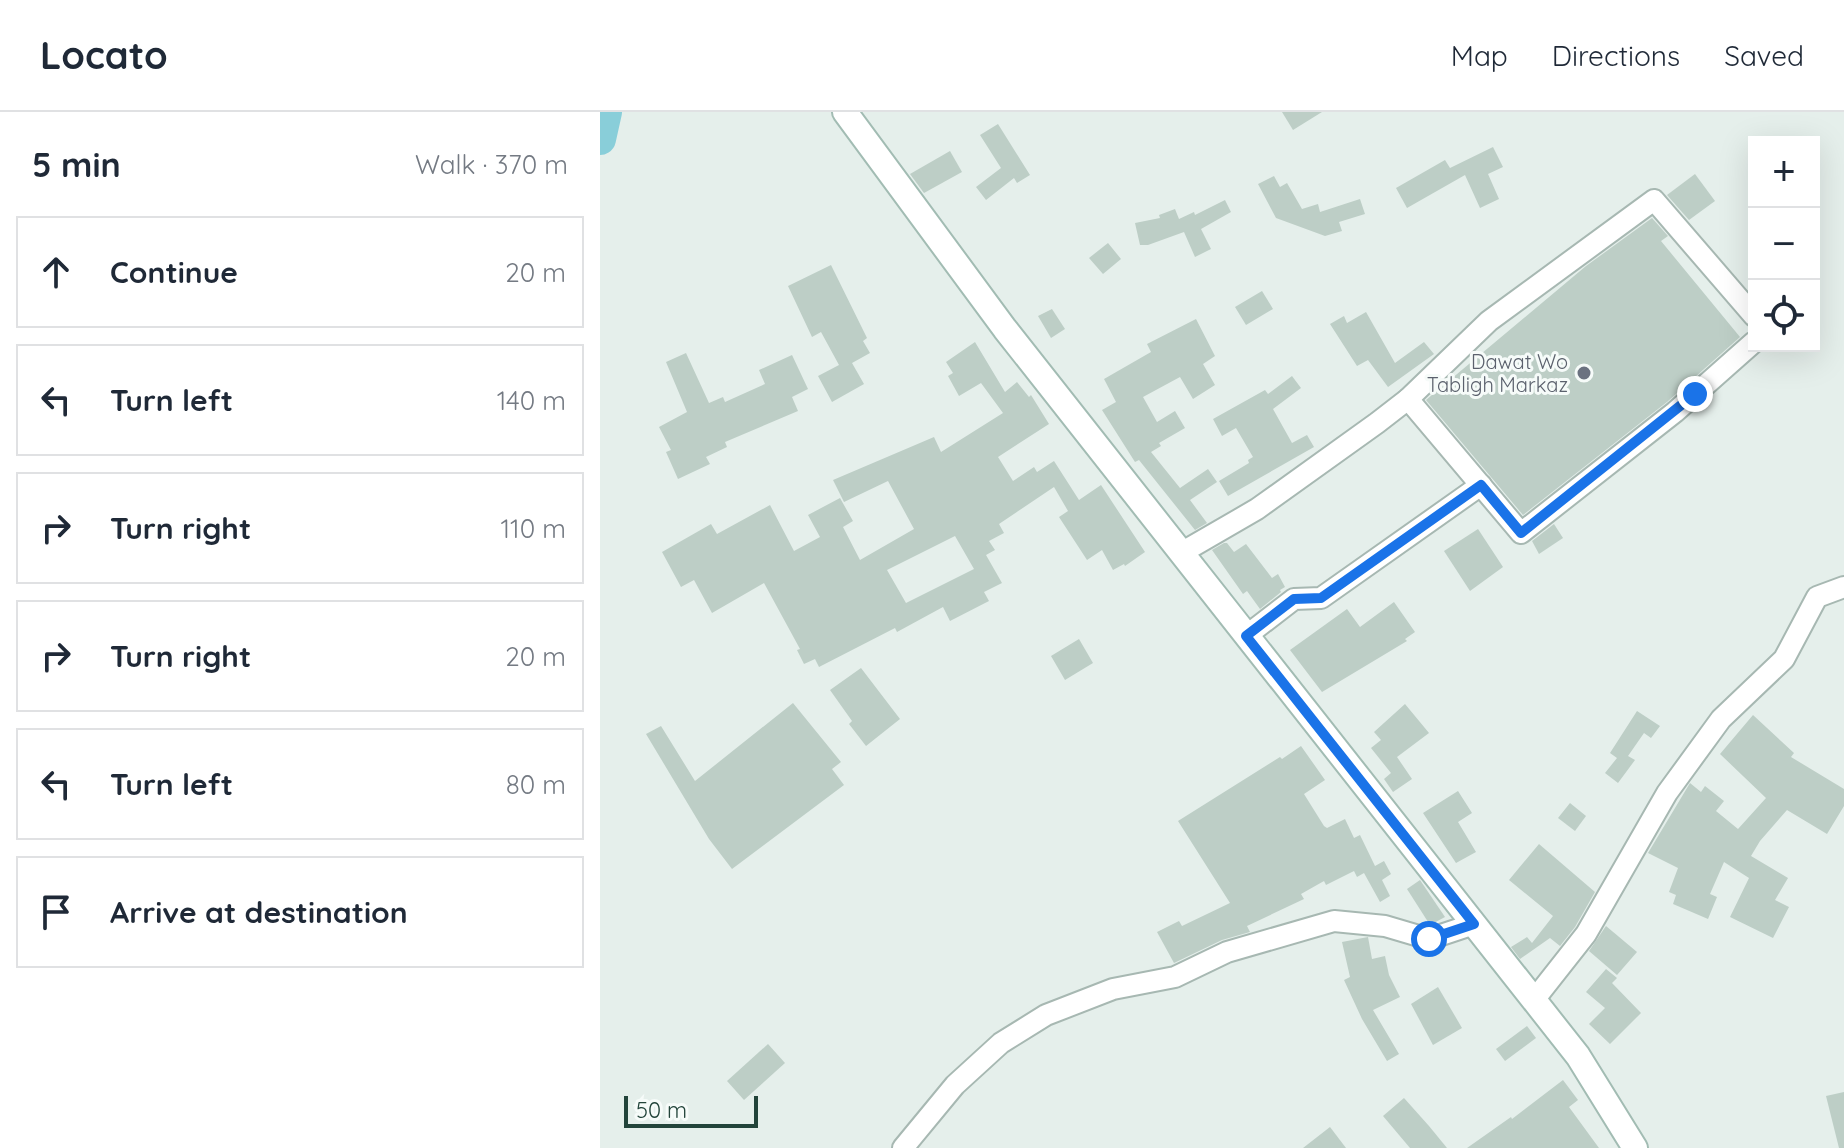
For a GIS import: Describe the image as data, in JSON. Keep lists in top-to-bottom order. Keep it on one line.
{"places":["Dawat Wo Tabligh Markaz"],"scale_bar":"50 m","page":{"header":"Locato","nav":["Map","Directions","Saved"],"heading":["5 min","Walk · 370 m"],"map_buttons":["+","−"],"list":[["Continue","20 m"],["Turn left","140 m"],["Turn right","110 m"],["Turn right","20 m"],["Turn left","80 m"],"Arrive at destination"],"scale":"50 m"}}
